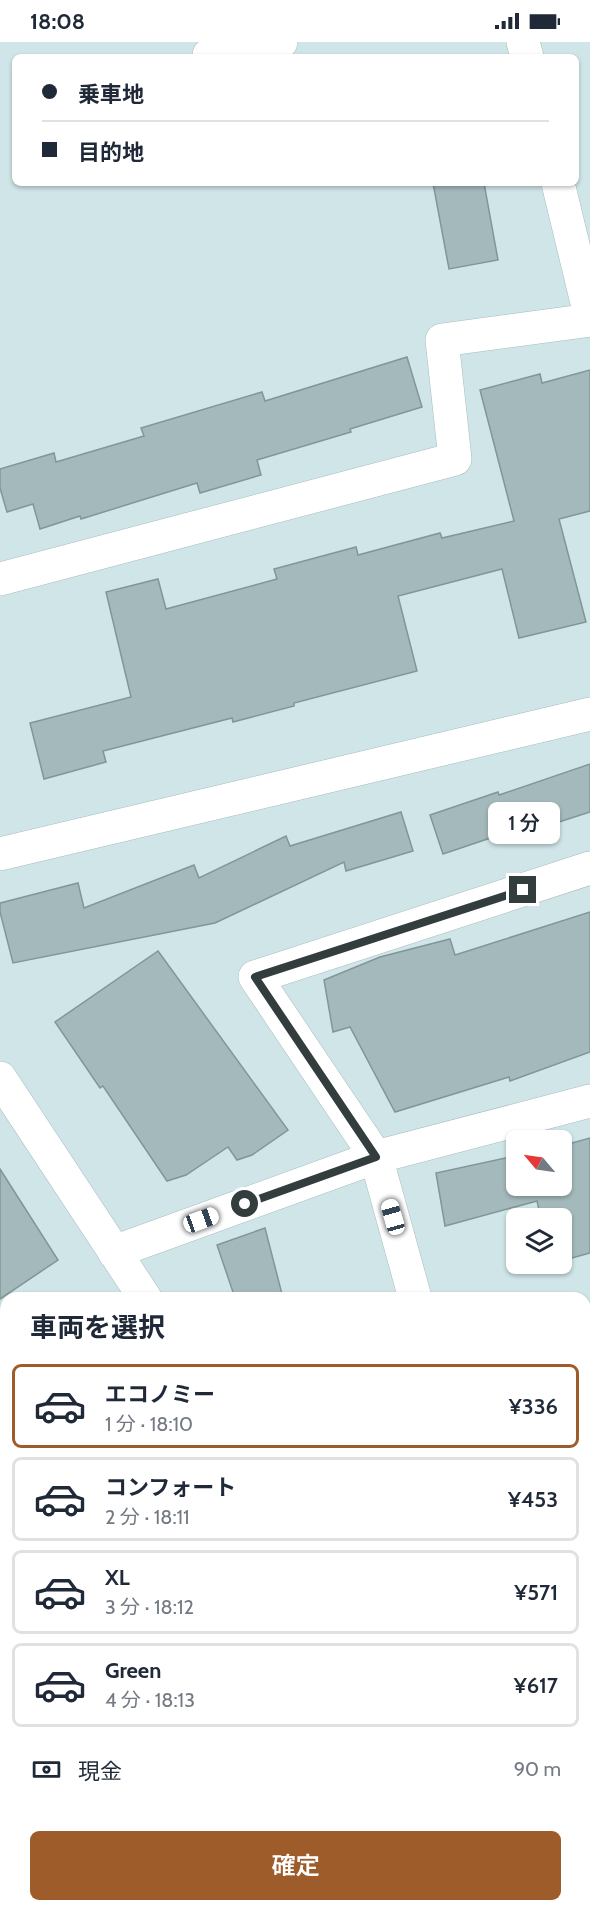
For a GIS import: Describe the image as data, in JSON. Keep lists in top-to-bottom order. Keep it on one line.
{"north":"top left","page":{"status":"18:08","banner":["乗車地","目的地"],"bubble":"1 分","heading":"車両を選択","list":[{"name":"エコノミー","note":"1 分 · 18:10","value":"¥336"},{"name":"コンフォート","note":"2 分 · 18:11","value":"¥453"},{"name":"XL","note":"3 分 · 18:12","value":"¥571"},{"name":"Green","note":"4 分 · 18:13","value":"¥617"}],"pay":["現金","90 m"],"buttons":"確定"}}
